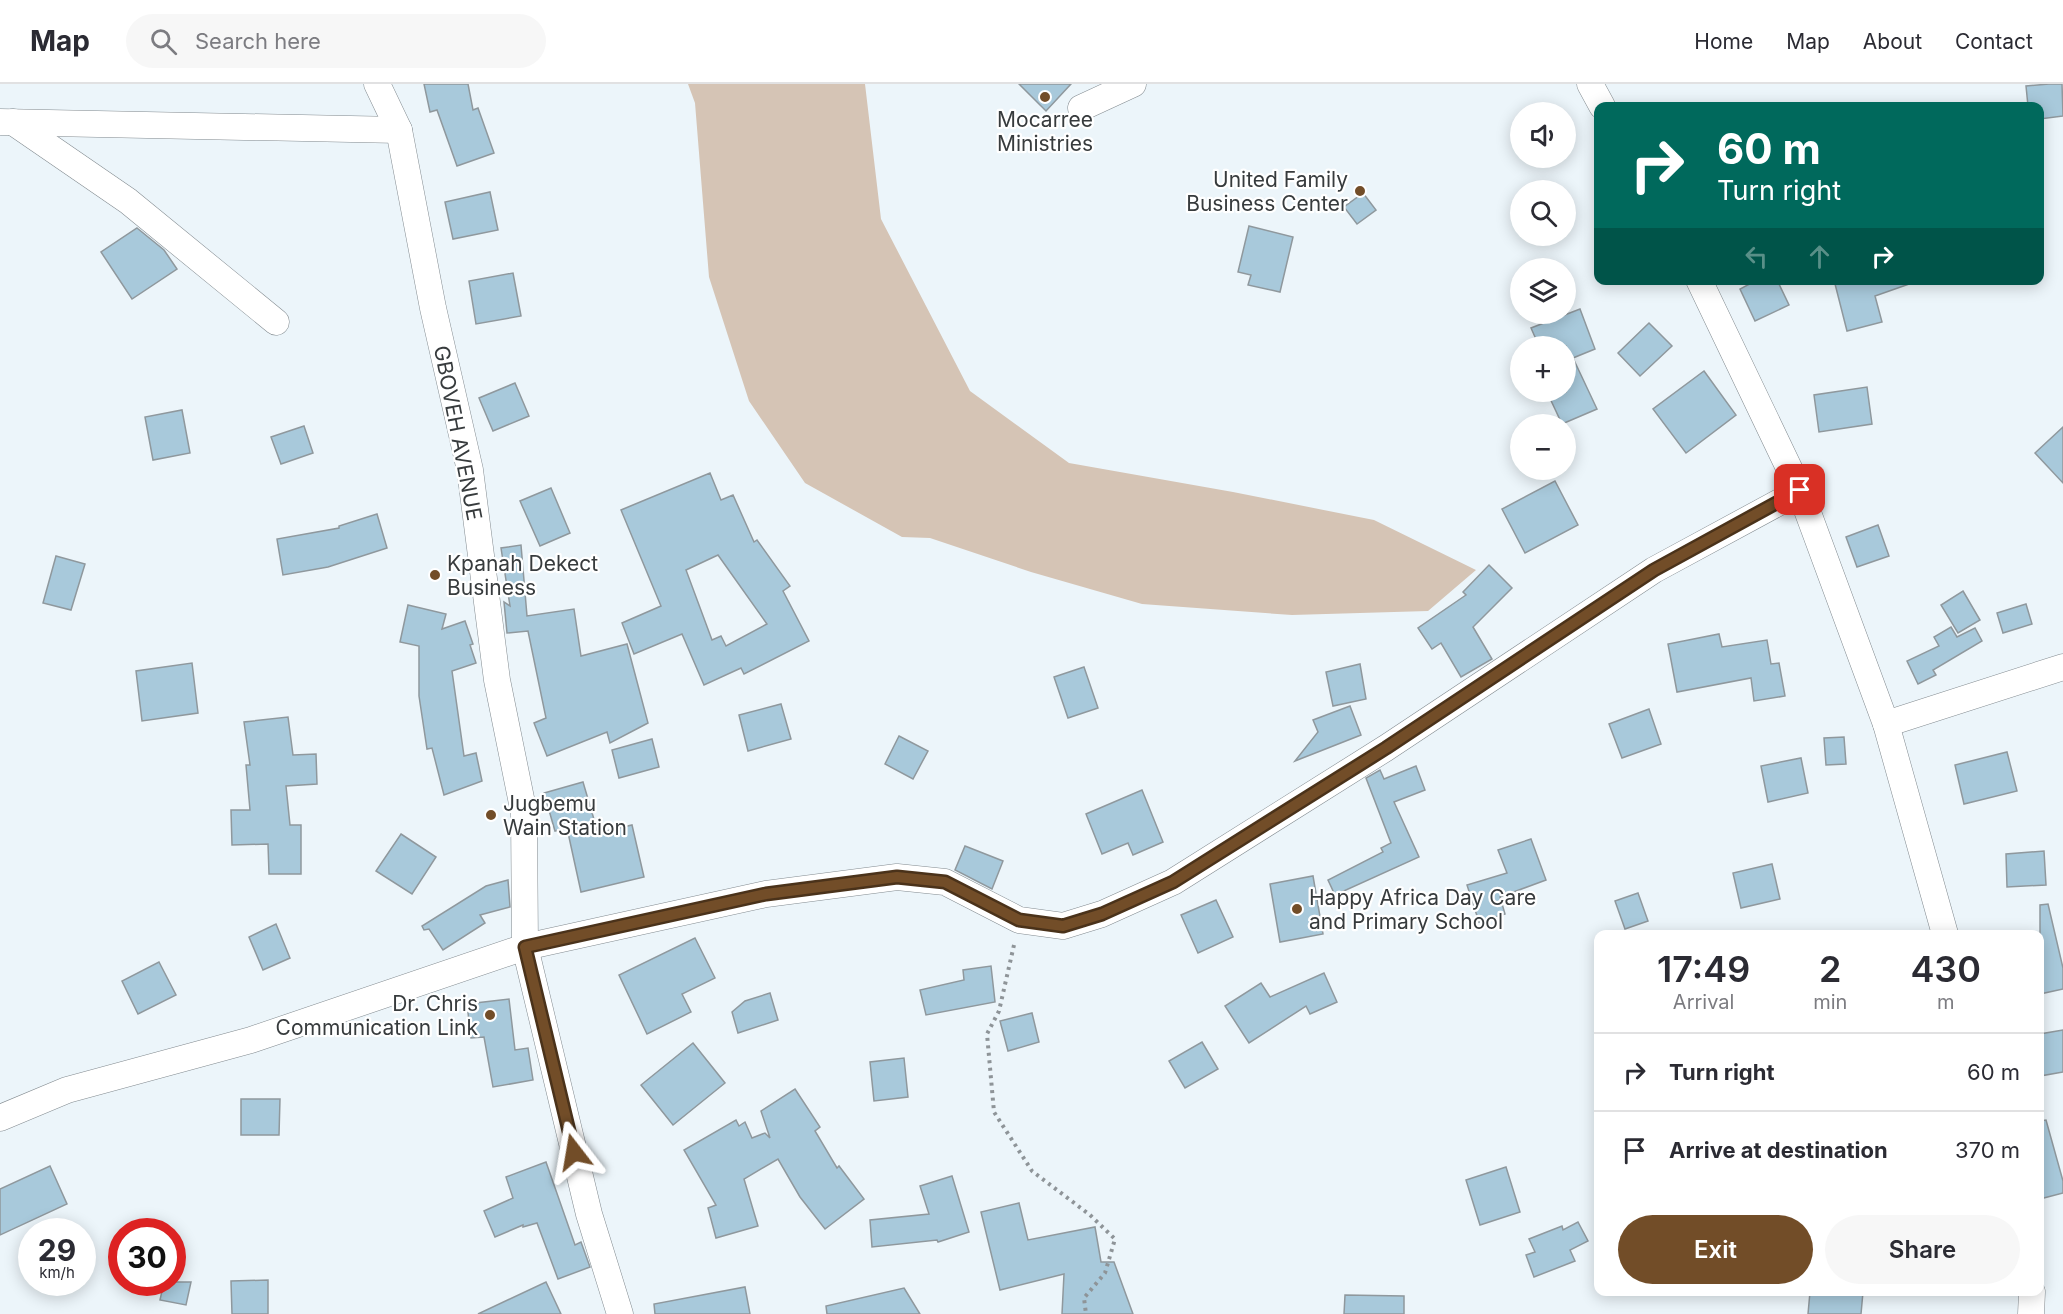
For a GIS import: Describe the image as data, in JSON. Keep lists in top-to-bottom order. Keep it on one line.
{"streets":{"street":["GBOVEH AVENUE"]},"places":["Mocarree Ministries","United Family Business Center","Kpanah Dekect Business","Jugbemu Wain Station","Happy Africa Day Care and Primary School","Dr. Chris Communication Link"],"page":{"header":"Map","search":"Search here","nav":["Home","Map","About","Contact"],"map_buttons":["+","−"],"turn":["60 m","Turn right"],"eta":["17:49","Arrival","2","min","430","m"],"list":[{"name":"Turn right","value":"60 m"},{"name":"Arrive at destination","value":"370 m"}],"buttons":["Exit","Share"],"speed":"29 km/h","limit":"30"}}
